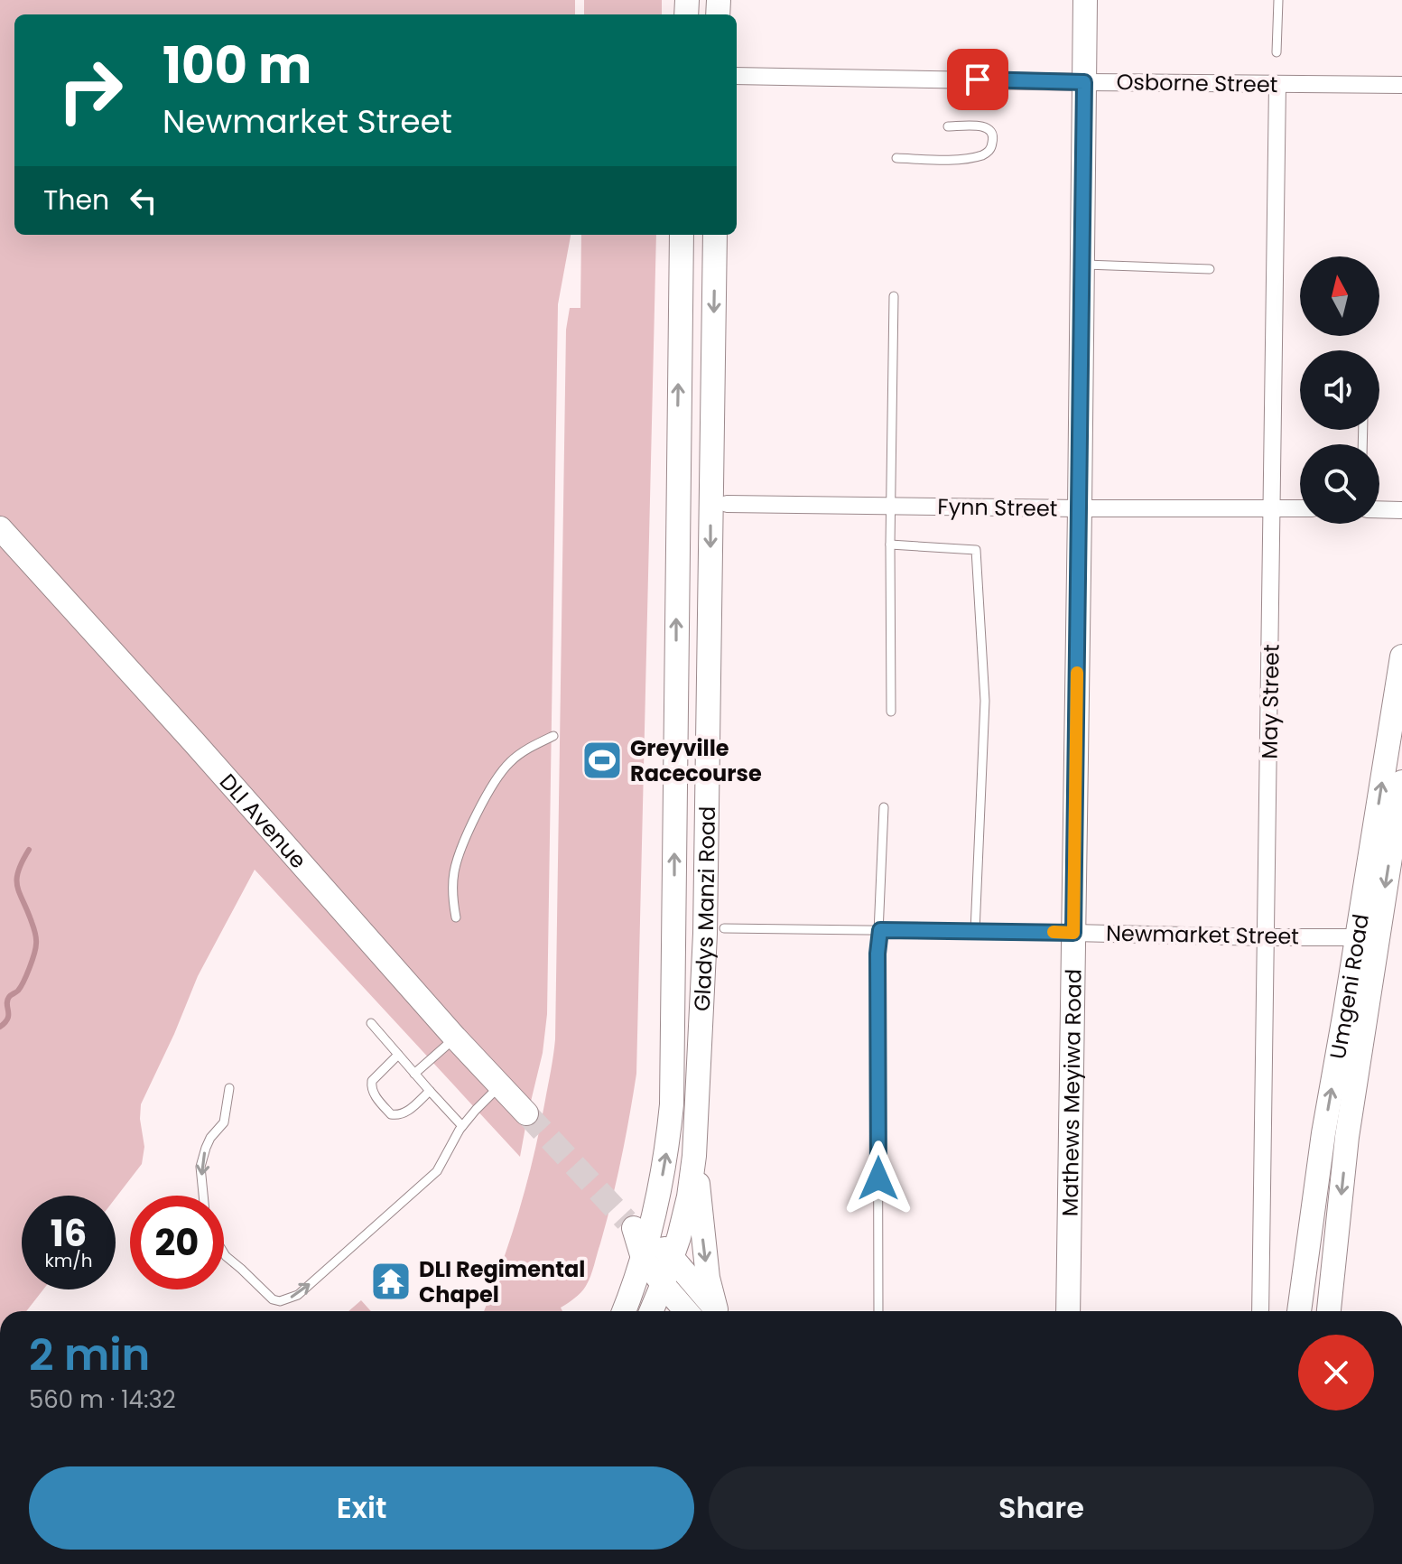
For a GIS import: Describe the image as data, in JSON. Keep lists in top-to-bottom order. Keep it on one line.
{"streets":{"main road":["DLI Avenue","Gladys Manzi Road","Umgeni Road","Mathews Meyiwa Road"],"street":["Osborne Street","Fynn Street","May Street","Newmarket Street"]},"crossings":[["Osborne Street","May Street"],["Osborne Street","Mathews Meyiwa Road"],["Fynn Street","May Street"],["Fynn Street","Gladys Manzi Road"],["Fynn Street","Mathews Meyiwa Road"],["May Street","Newmarket Street"],["Gladys Manzi Road","Newmarket Street"],["Newmarket Street","Umgeni Road"],["Newmarket Street","Mathews Meyiwa Road"]],"places":{"sports":["Greyville Racecourse"],"temple":["DLI Regimental Chapel"]},"north":"top","page":{"turn":["100 m","Newmarket Street"],"then":"Then","speed":"16 km/h","limit":"20","heading":["2 min","560 m · 14:32"],"buttons":["Exit","Share"]}}
